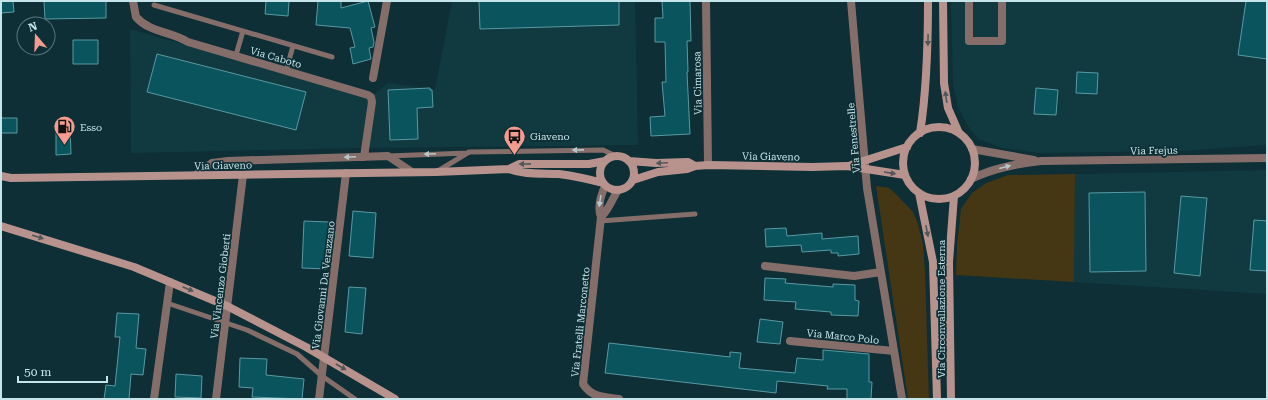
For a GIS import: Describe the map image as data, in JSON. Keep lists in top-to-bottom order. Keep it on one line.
{"streets":{"main road":["Via Giaveno","Via Circonvallazione Esterna"],"street":["Via Caboto","Via Cimarosa","Via Fenestrelle","Via Frejus","Via Giovanni Da Verazzano","Via Vincenzo Gioberti","Via Fratelli Marconetto","Via Marco Polo"]},"crossings":[["Via Cimarosa","Via Giaveno"],["Via Fenestrelle","Via Giaveno"],["Via Fenestrelle","Via Marco Polo"],["Via Frejus","Via Giaveno"],["Via Frejus","Via Circonvallazione Esterna"],["Via Giaveno","Via Giovanni Da Verazzano"],["Via Giaveno","Via Vincenzo Gioberti"],["Via Giaveno","Via Circonvallazione Esterna"],["Via Giaveno","Via Fratelli Marconetto"]],"places":{"fuel station":["Esso"],"bus stop":["Giaveno"]},"scale_bar":"50 m","north":"top"}
